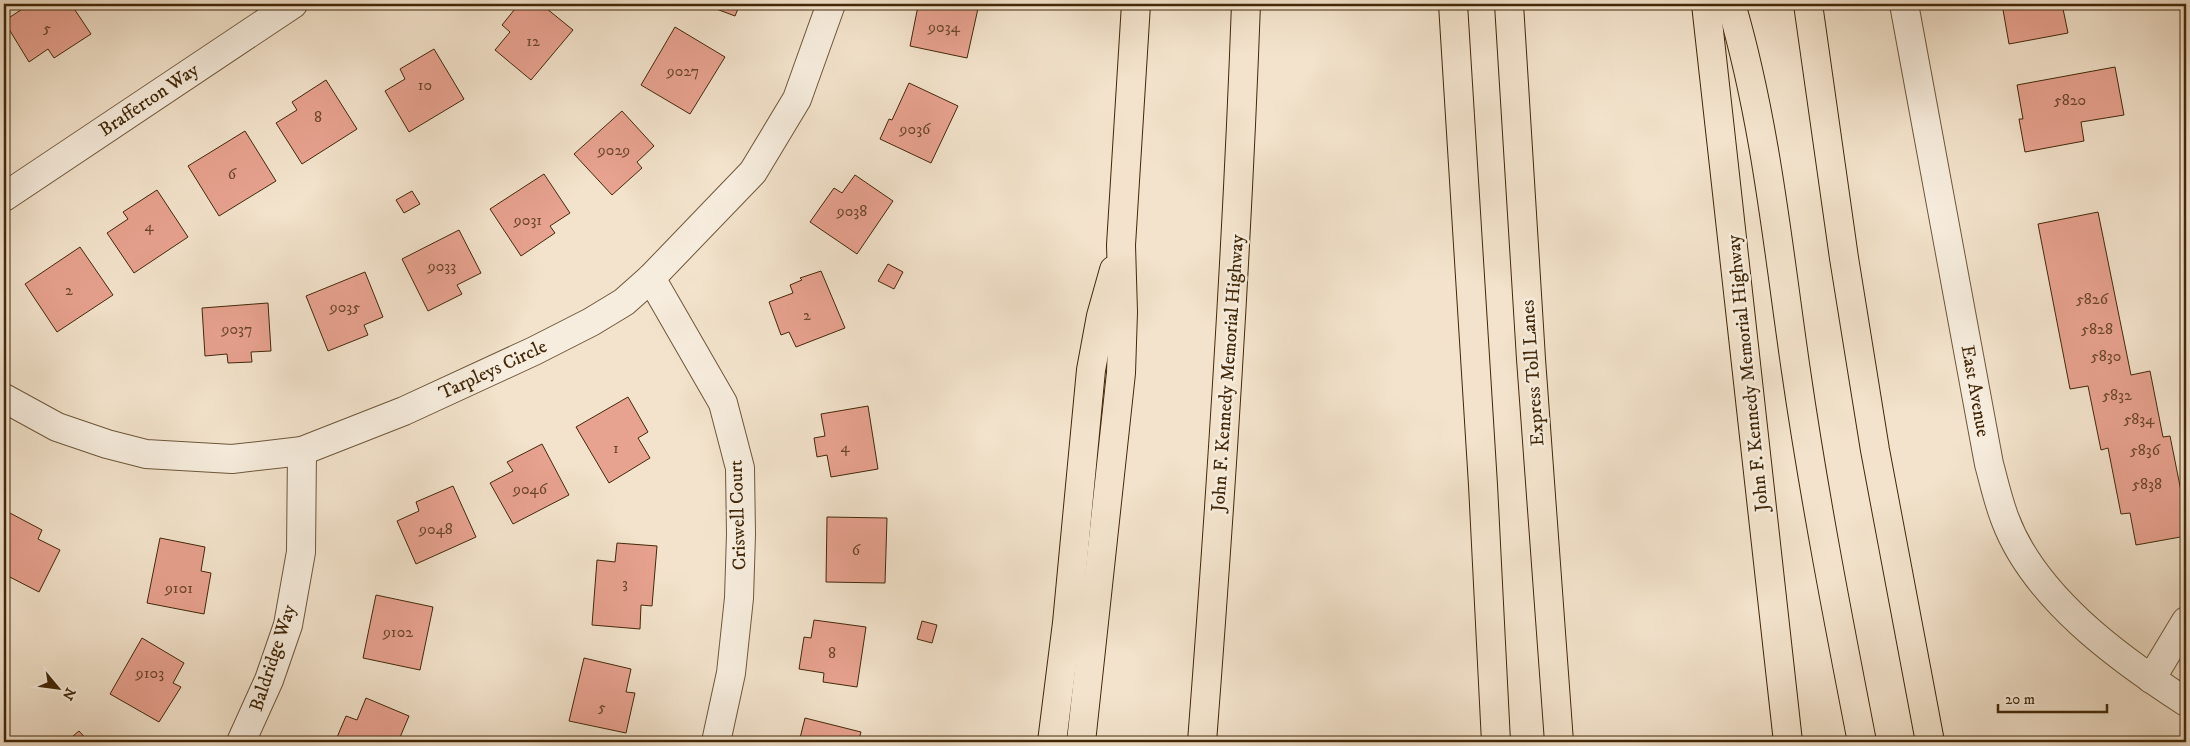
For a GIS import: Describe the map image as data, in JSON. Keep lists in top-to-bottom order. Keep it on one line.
{"streets":{"highway":["John F. Kennedy Memorial Highway","Express Toll Lanes"],"street":["Brafferton Way","Tarpleys Circle","East Avenue","Criswell Court","Baldridge Way"]},"crossings":[["Tarpleys Circle","Criswell Court"],["Tarpleys Circle","Baldridge Way"]],"house_numbers":["9034","5","12","9027","10","5820","8","9036","9029","6","9038","9031","4","9033","2","5826","9035","2","9037","5828","5830","5832","5834","4","1","5836","5838","9046","9048","6","3","9101","9102","8","9103","5"],"scale_bar":"20 m","north":"bottom right"}
